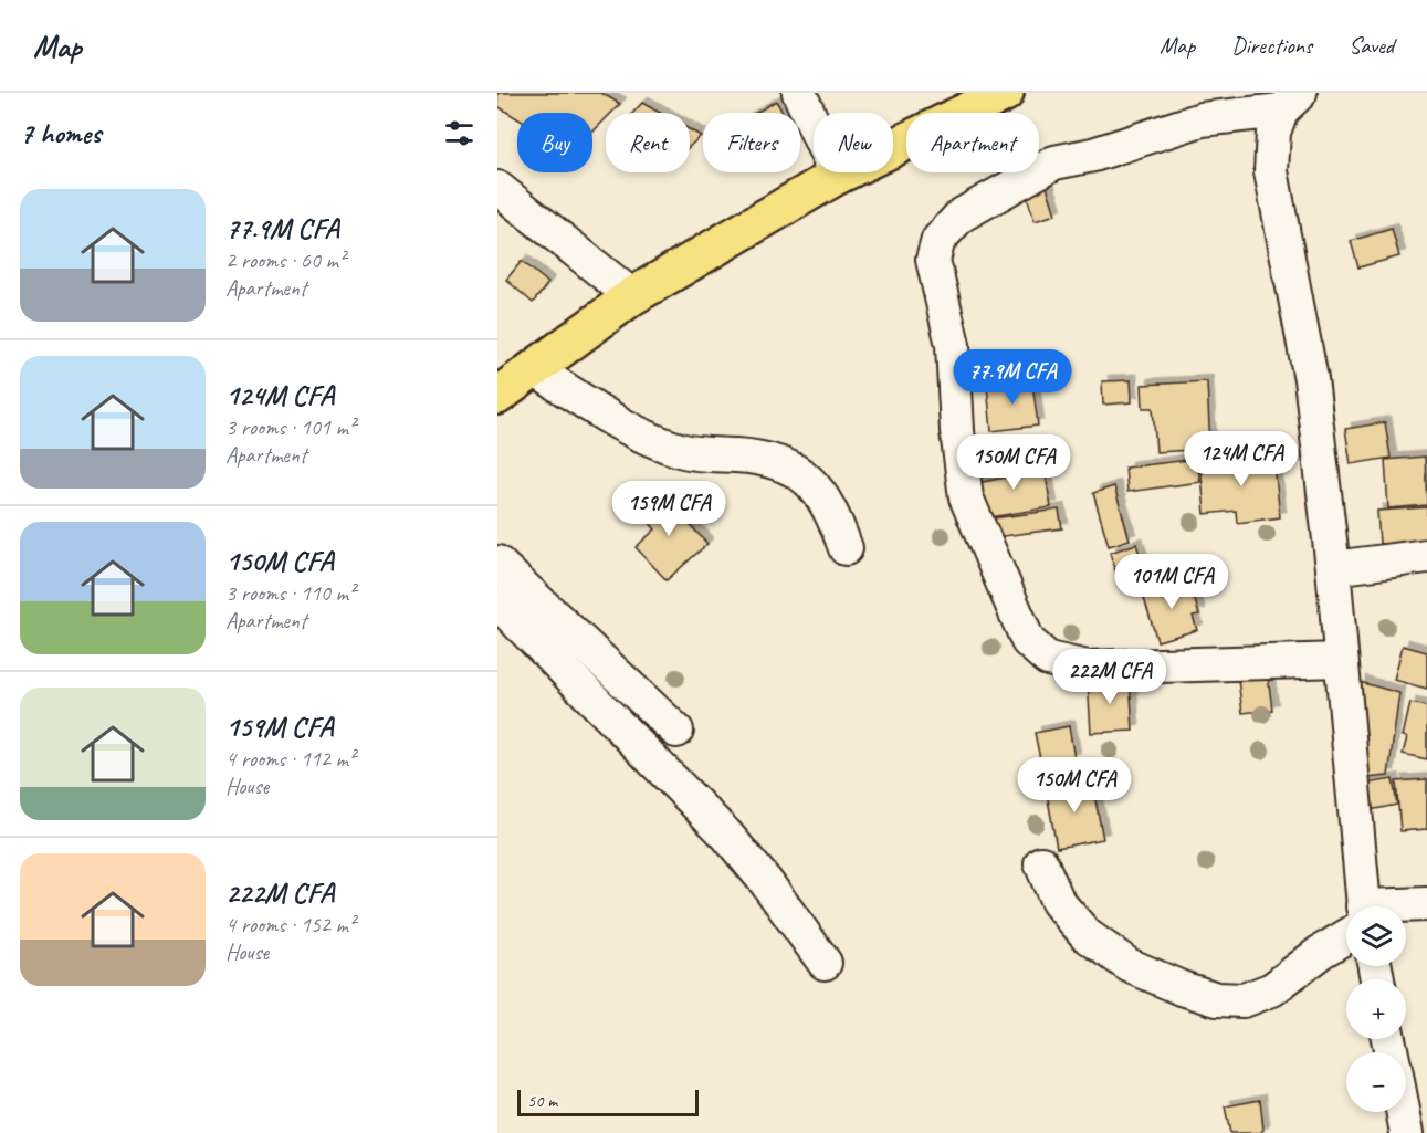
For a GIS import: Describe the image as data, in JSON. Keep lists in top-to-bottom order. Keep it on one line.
{"scale_bar":"50 m","page":{"header":"Map","nav":["Map","Directions","Saved"],"heading":"7 homes","chip":["Buy","Rent","Filters","New","Apartment"],"list":[{"name":"77.9M CFA","note":"2 rooms · 60 m² · Apartment"},{"name":"124M CFA","note":"3 rooms · 101 m² · Apartment"},{"name":"150M CFA","note":"3 rooms · 110 m² · Apartment"},{"name":"159M CFA","note":"4 rooms · 112 m² · House"},{"name":"222M CFA","note":"4 rooms · 152 m² · House"}],"price":["77.9M CFA","124M CFA","150M CFA","159M CFA","101M CFA","222M CFA","150M CFA"],"map_buttons":["+","−"],"scale":"50 m"}}
